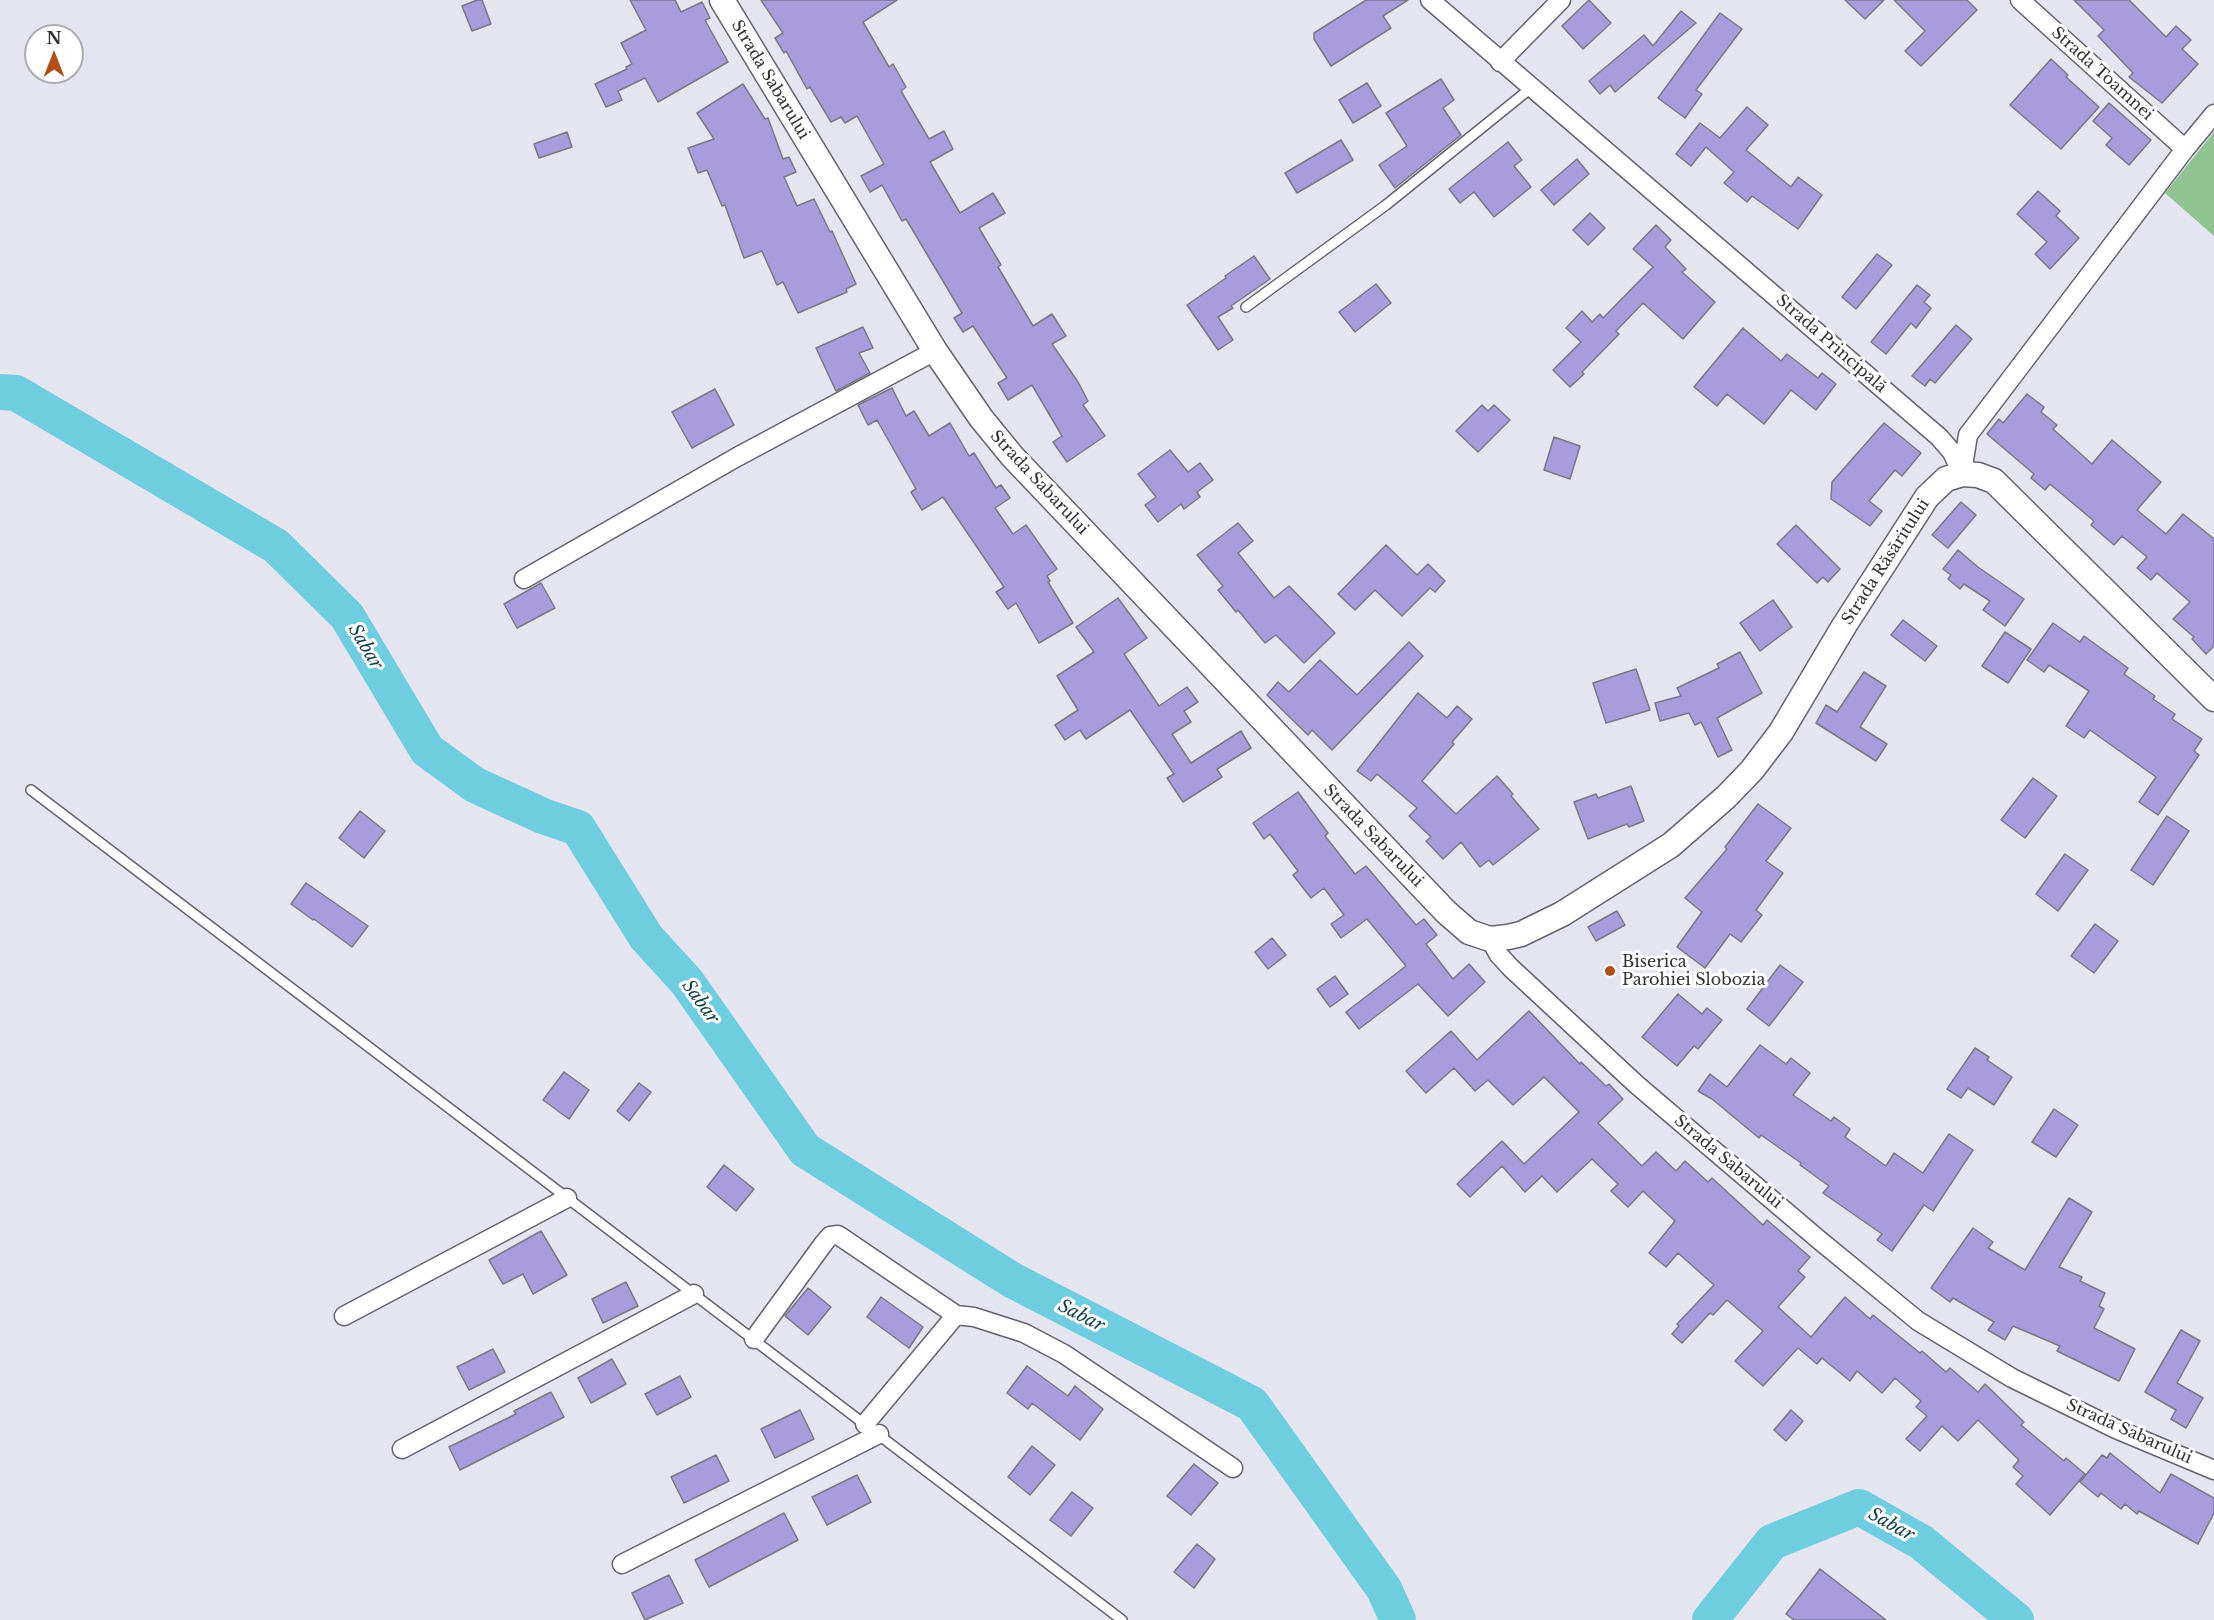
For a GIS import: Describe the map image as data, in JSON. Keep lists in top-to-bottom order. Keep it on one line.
{"streets":{"main road":["Strada Sabarului","Strada Răsăritului"],"street":["Strada Toamnei","Strada Principală"]},"crossings":[["Strada Sabarului","Strada Răsăritului"],["Strada Principală","Strada Răsăritului"]],"water":["Sabar"],"places":["Biserica Parohiei Slobozia"],"north":"top"}
